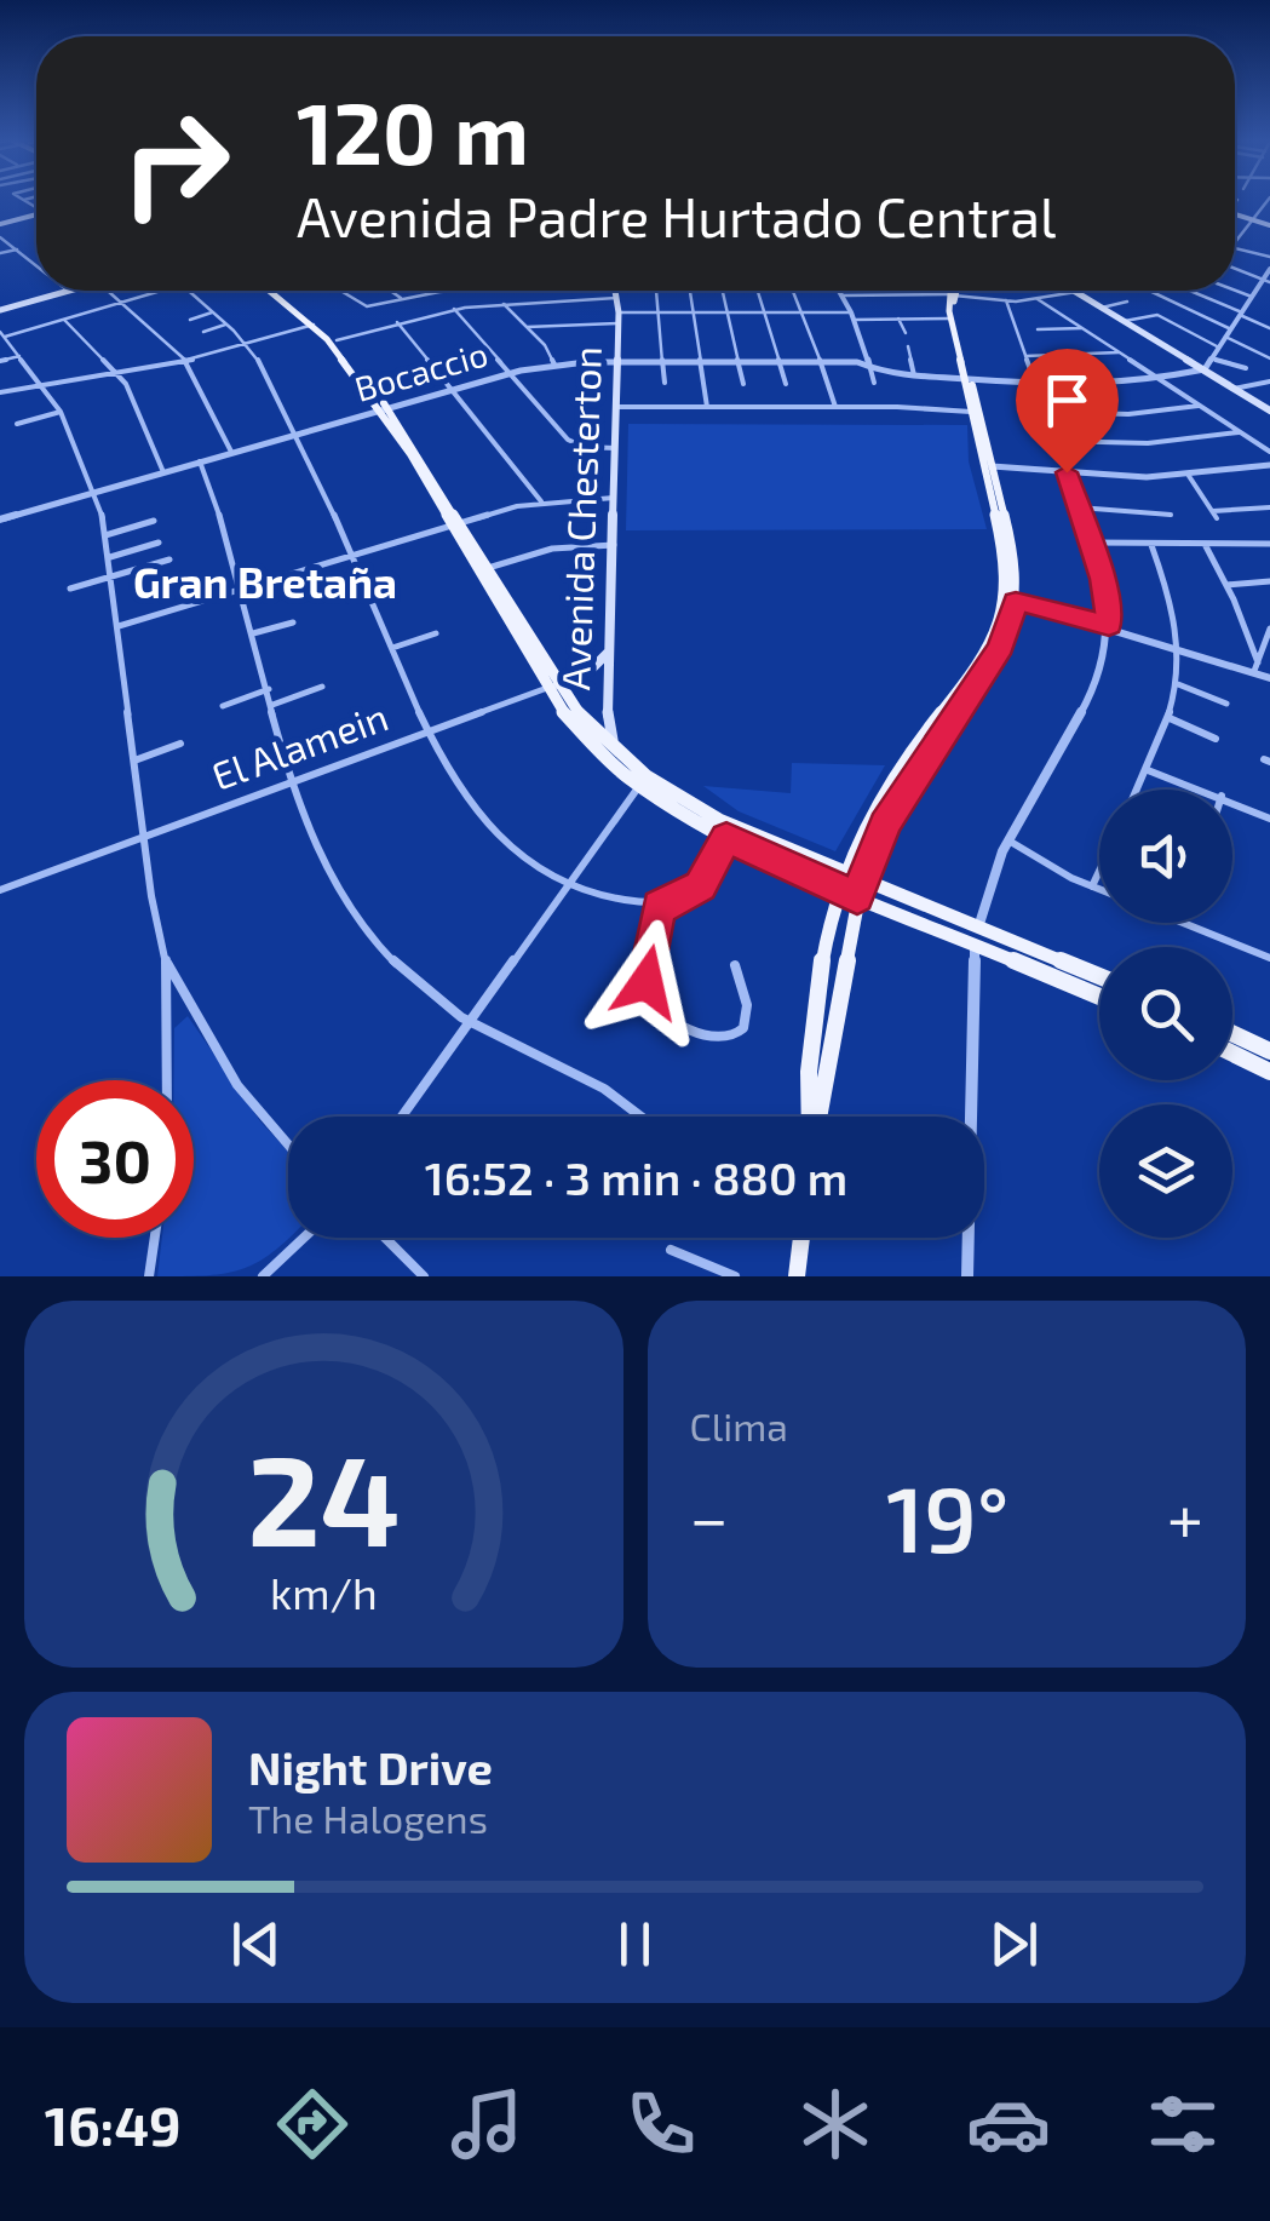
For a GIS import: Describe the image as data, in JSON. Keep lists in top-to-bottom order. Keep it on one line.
{"streets":{"main road":["Avenida Chesterton","El Alamein"],"street":["Bocaccio"]},"crossings":[["Bocaccio","Avenida Chesterton"],["Avenida Chesterton","El Alamein"]],"districts":["Gran Bretaña"],"page":{"turn":["120 m","Avenida Padre Hurtado Central"],"limit":"30","trip":"16:52 · 3 min · 880 m","tile":"Clima","heat":["−","19°","+"],"song":["Night Drive","The Halogens"],"tabs":"16:49","gauge":["24","km/h"]}}
